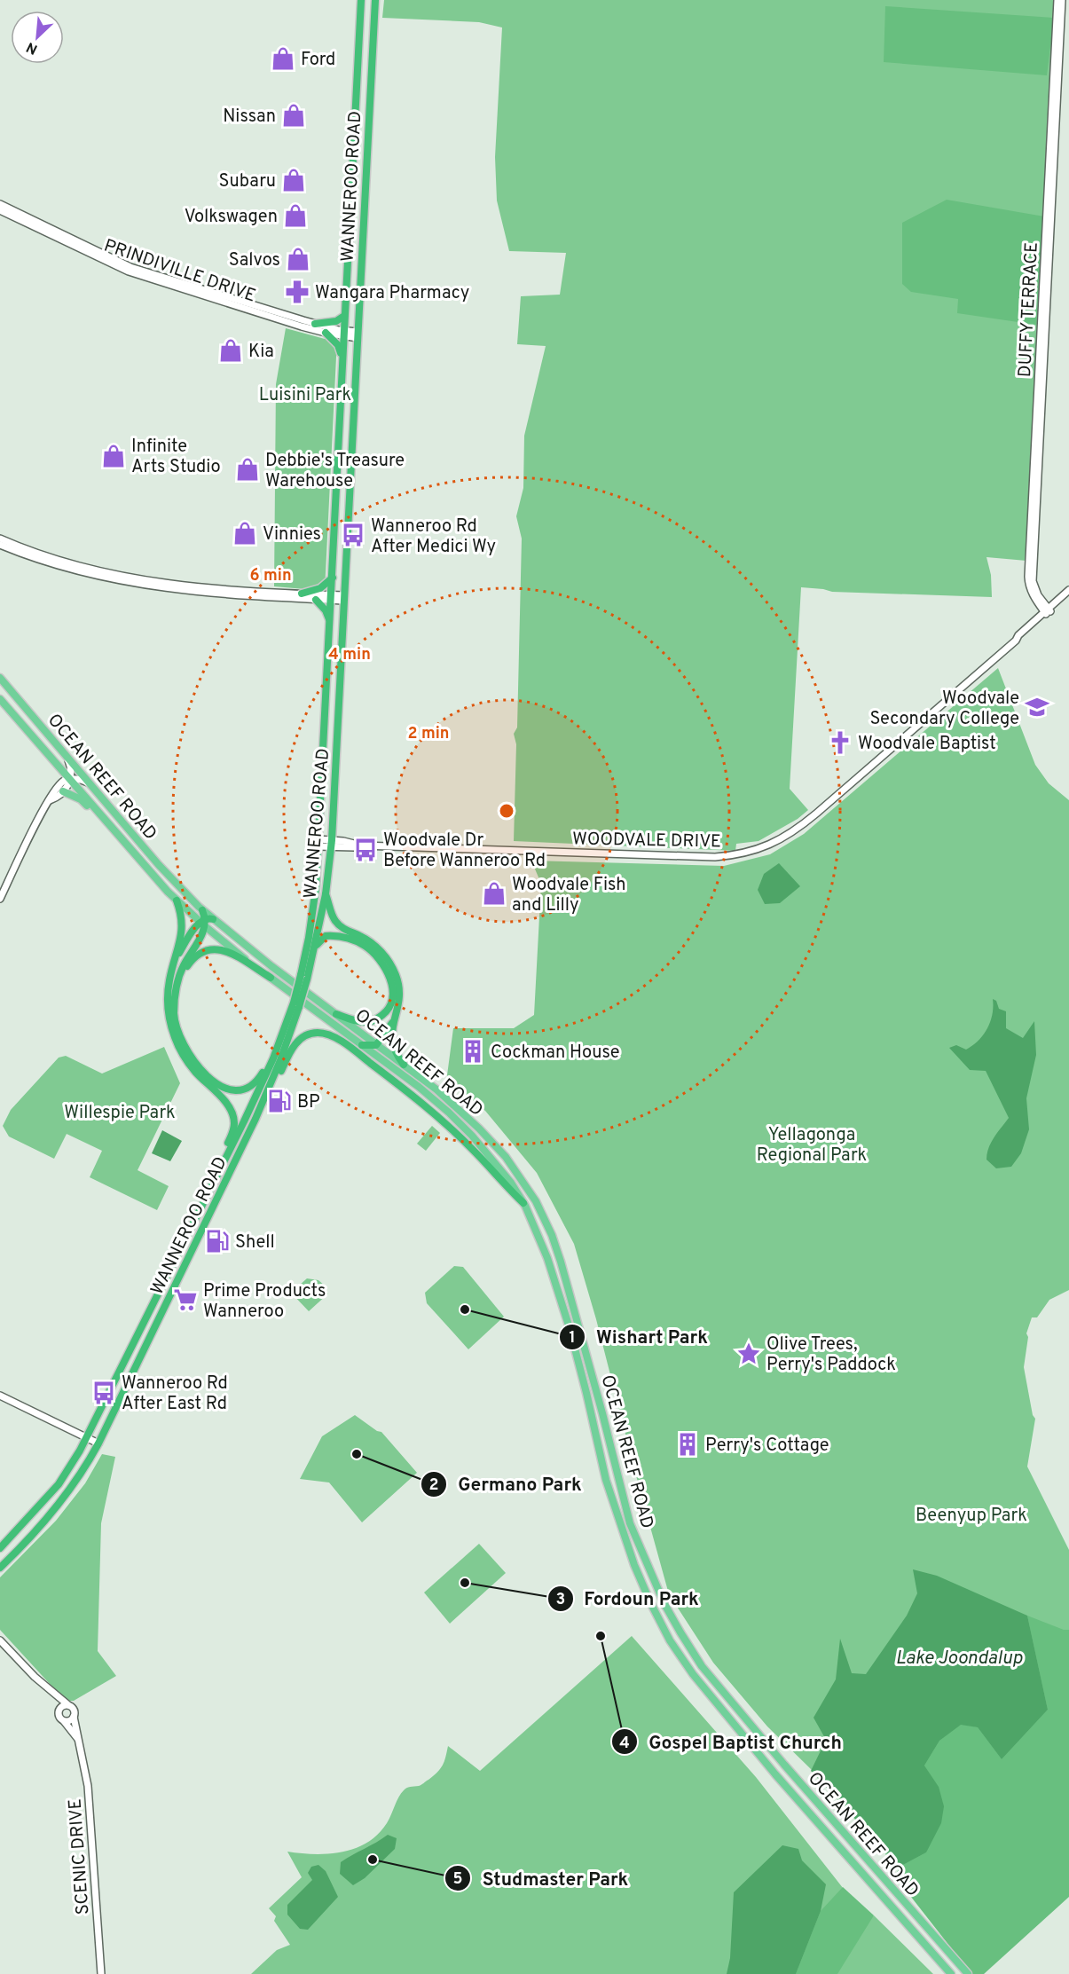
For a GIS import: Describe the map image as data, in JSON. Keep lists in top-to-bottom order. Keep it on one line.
{"streets":{"highway":["WANNEROO ROAD"],"main road":["OCEAN REEF ROAD"],"street":["PRINDIVILLE DRIVE","DUFFY TERRACE","WOODVALE DRIVE","SCENIC DRIVE"]},"crossings":[["WANNEROO ROAD","PRINDIVILLE DRIVE"],["WANNEROO ROAD","WOODVALE DRIVE"],["DUFFY TERRACE","WOODVALE DRIVE"]],"water":["Lake Joondalup"],"parks":["Luisini Park","Willespie Park","Yellagonga Regional Park","Beenyup Park"],"places":{"shop":["Ford","Nissan","Subaru","Volkswagen","Salvos","Kia","Infinite Arts Studio","Debbie's Treasure Warehouse","Vinnies","Woodvale Fish and Lilly"],"pharmacy":["Wangara Pharmacy"],"bus stop":["Wanneroo Rd After Medici Wy","Woodvale Dr Before Wanneroo Rd","Wanneroo Rd After East Rd"],"school or university":["Woodvale Secondary College"],"church":["Woodvale Baptist"],"building":["Cockman House","Perry's Cottage"],"fuel station":["BP","Shell"],"supermarket":["Prime Products Wanneroo"],"other":["Wishart Park","Germano Park","Fordoun Park","Gospel Baptist Church","Studmaster Park"],"place":["Olive Trees, Perry's Paddock"]},"north":"bottom left","rings":["6 min","4 min","2 min"]}
